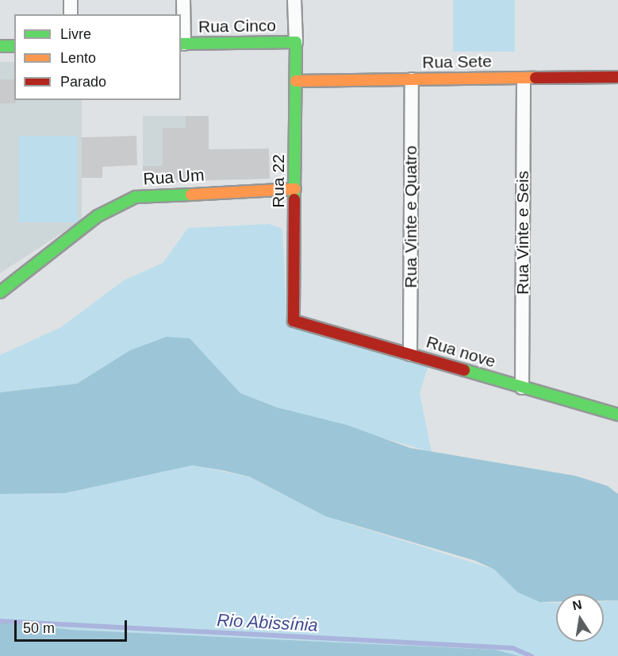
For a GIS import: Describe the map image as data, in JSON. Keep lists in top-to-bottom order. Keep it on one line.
{"streets":{"street":["Rua Cinco","Rua Sete","Rua Um","Rua 22","Rua Vinte e Quatro","Rua Vinte e Seis","Rua nove"]},"crossings":[["Rua Cinco","Rua 22"],["Rua Sete","Rua 22"],["Rua Sete","Rua Vinte e Quatro"],["Rua Sete","Rua Vinte e Seis"],["Rua Um","Rua 22"],["Rua 22","Rua nove"],["Rua Vinte e Quatro","Rua nove"],["Rua Vinte e Seis","Rua nove"]],"water":["Rio Abissínia"],"legend":["Livre","Lento","Parado"],"scale_bar":"50 m","north":"top"}
